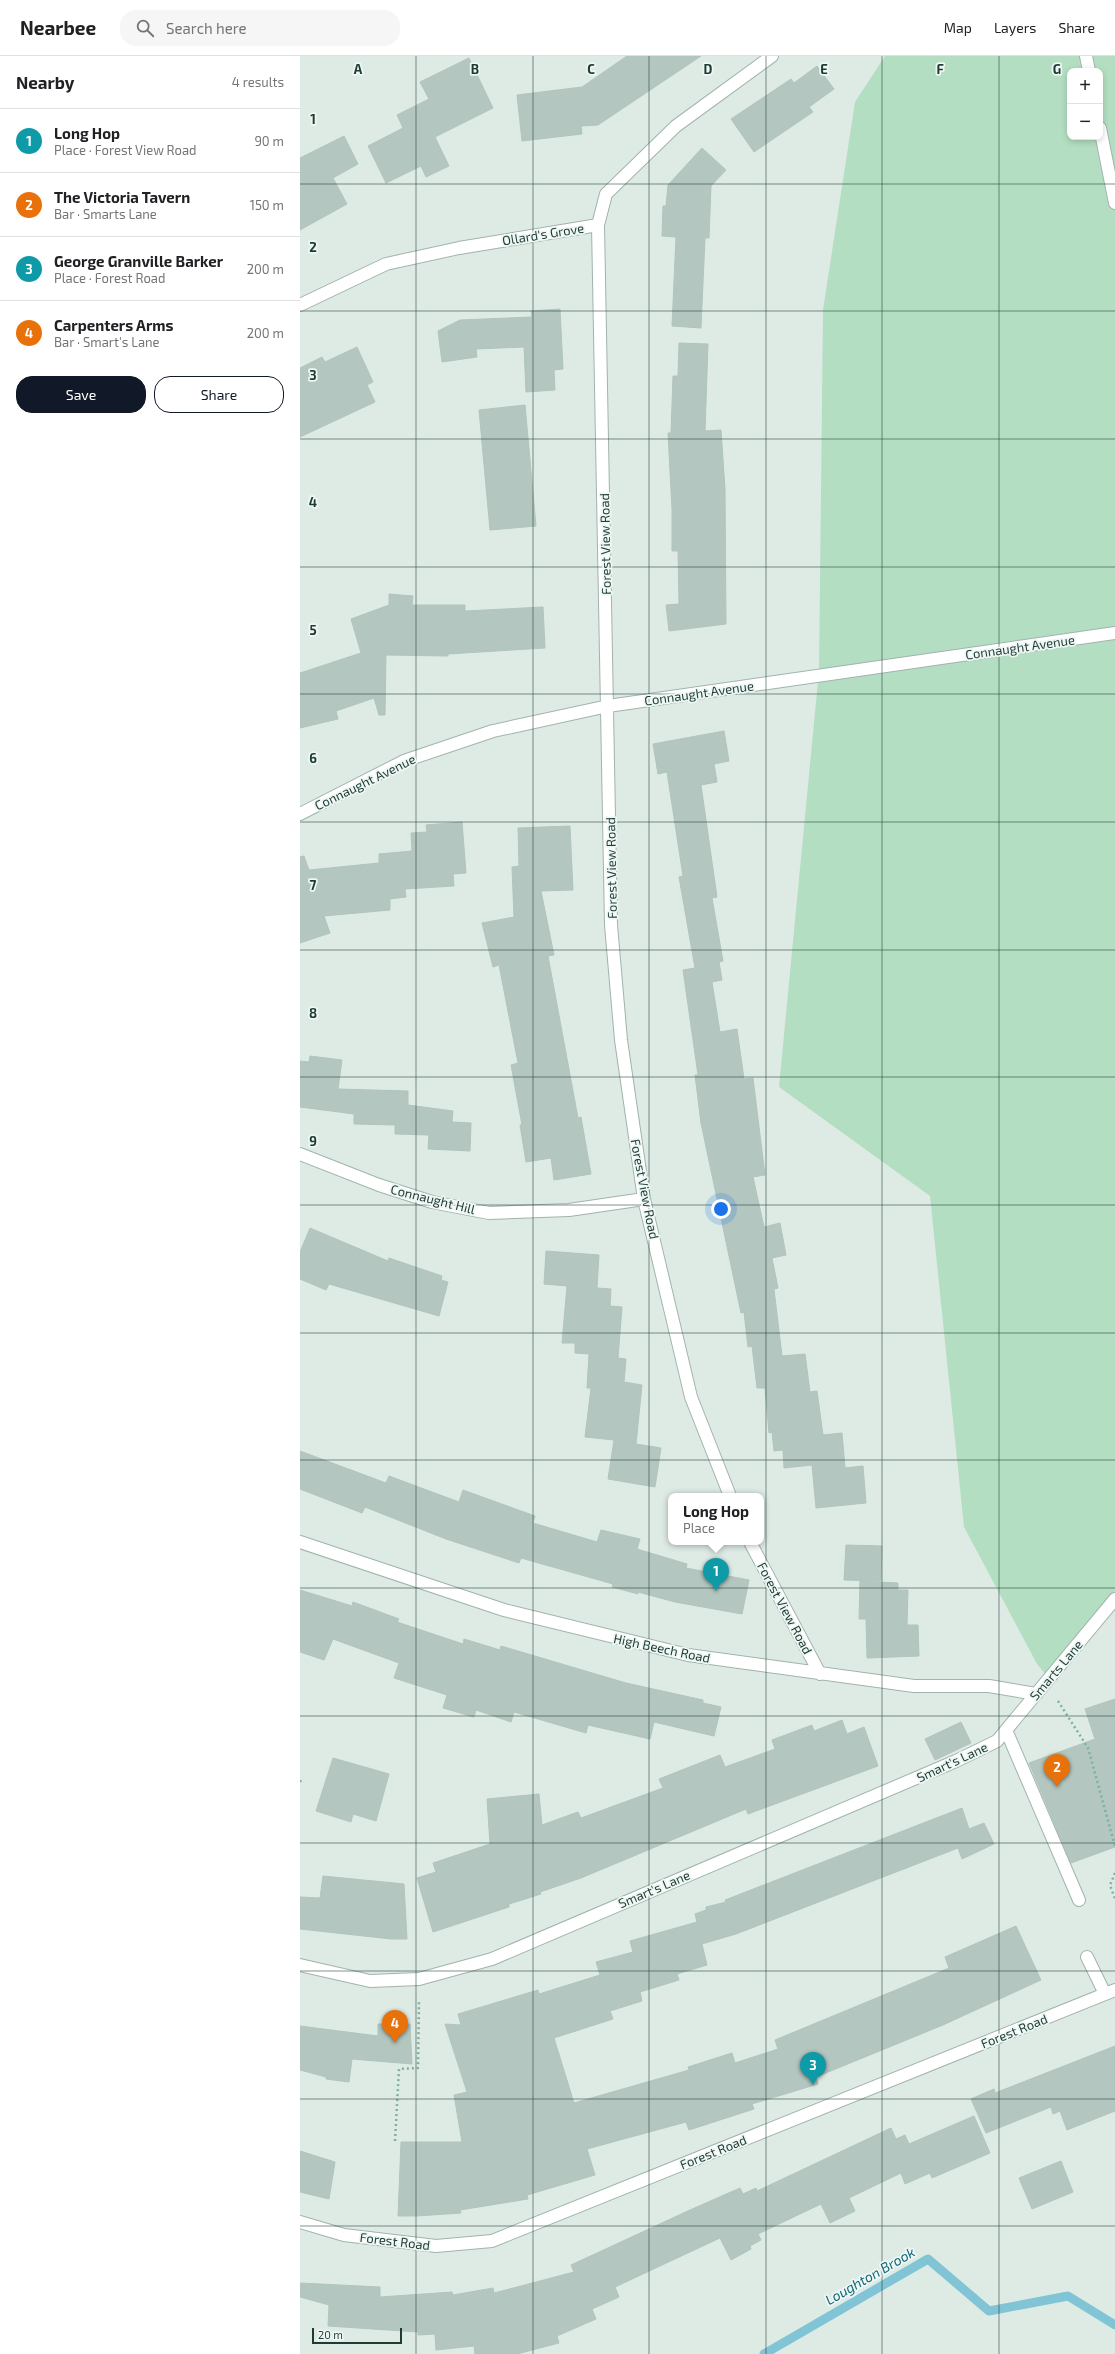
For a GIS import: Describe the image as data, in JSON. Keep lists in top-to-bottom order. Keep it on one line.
{"streets":{"street":["Ollard's Grove","Forest View Road","Connaught Avenue","Connaught Hill","High Beech Road","Smarts Lane","Smart's Lane","Forest Road"]},"crossings":[["Ollard's Grove","Forest View Road"],["Forest View Road","Connaught Avenue"],["Forest View Road","Connaught Hill"],["Forest View Road","High Beech Road"],["High Beech Road","Smarts Lane"],["Smarts Lane","Smart's Lane"]],"water":["Loughton Brook"],"scale_bar":"20 m","page":{"header":"Nearbee","search":"Search here","nav":["Map","Layers","Share"],"heading":["Nearby","4 results"],"map_buttons":["+","−"],"list":[{"mark":"1","name":"Long Hop","note":"Place · Forest View Road","value":"90 m"},{"mark":"2","name":"The Victoria Tavern","note":"Bar · Smarts Lane","value":"150 m"},{"mark":"3","name":"George Granville Barker","note":"Place · Forest Road","value":"200 m"},{"mark":"4","name":"Carpenters Arms","note":"Bar · Smart's Lane","value":"200 m"}],"buttons":["Save","Share"],"popup":["Long Hop","Place"],"pins":["1","2","4","3"],"scale":"20 m"},"grid":{"columns":["A","B","C","D","E","F","G"],"rows":["1","2","3","4","5","6","7","8","9"]}}
